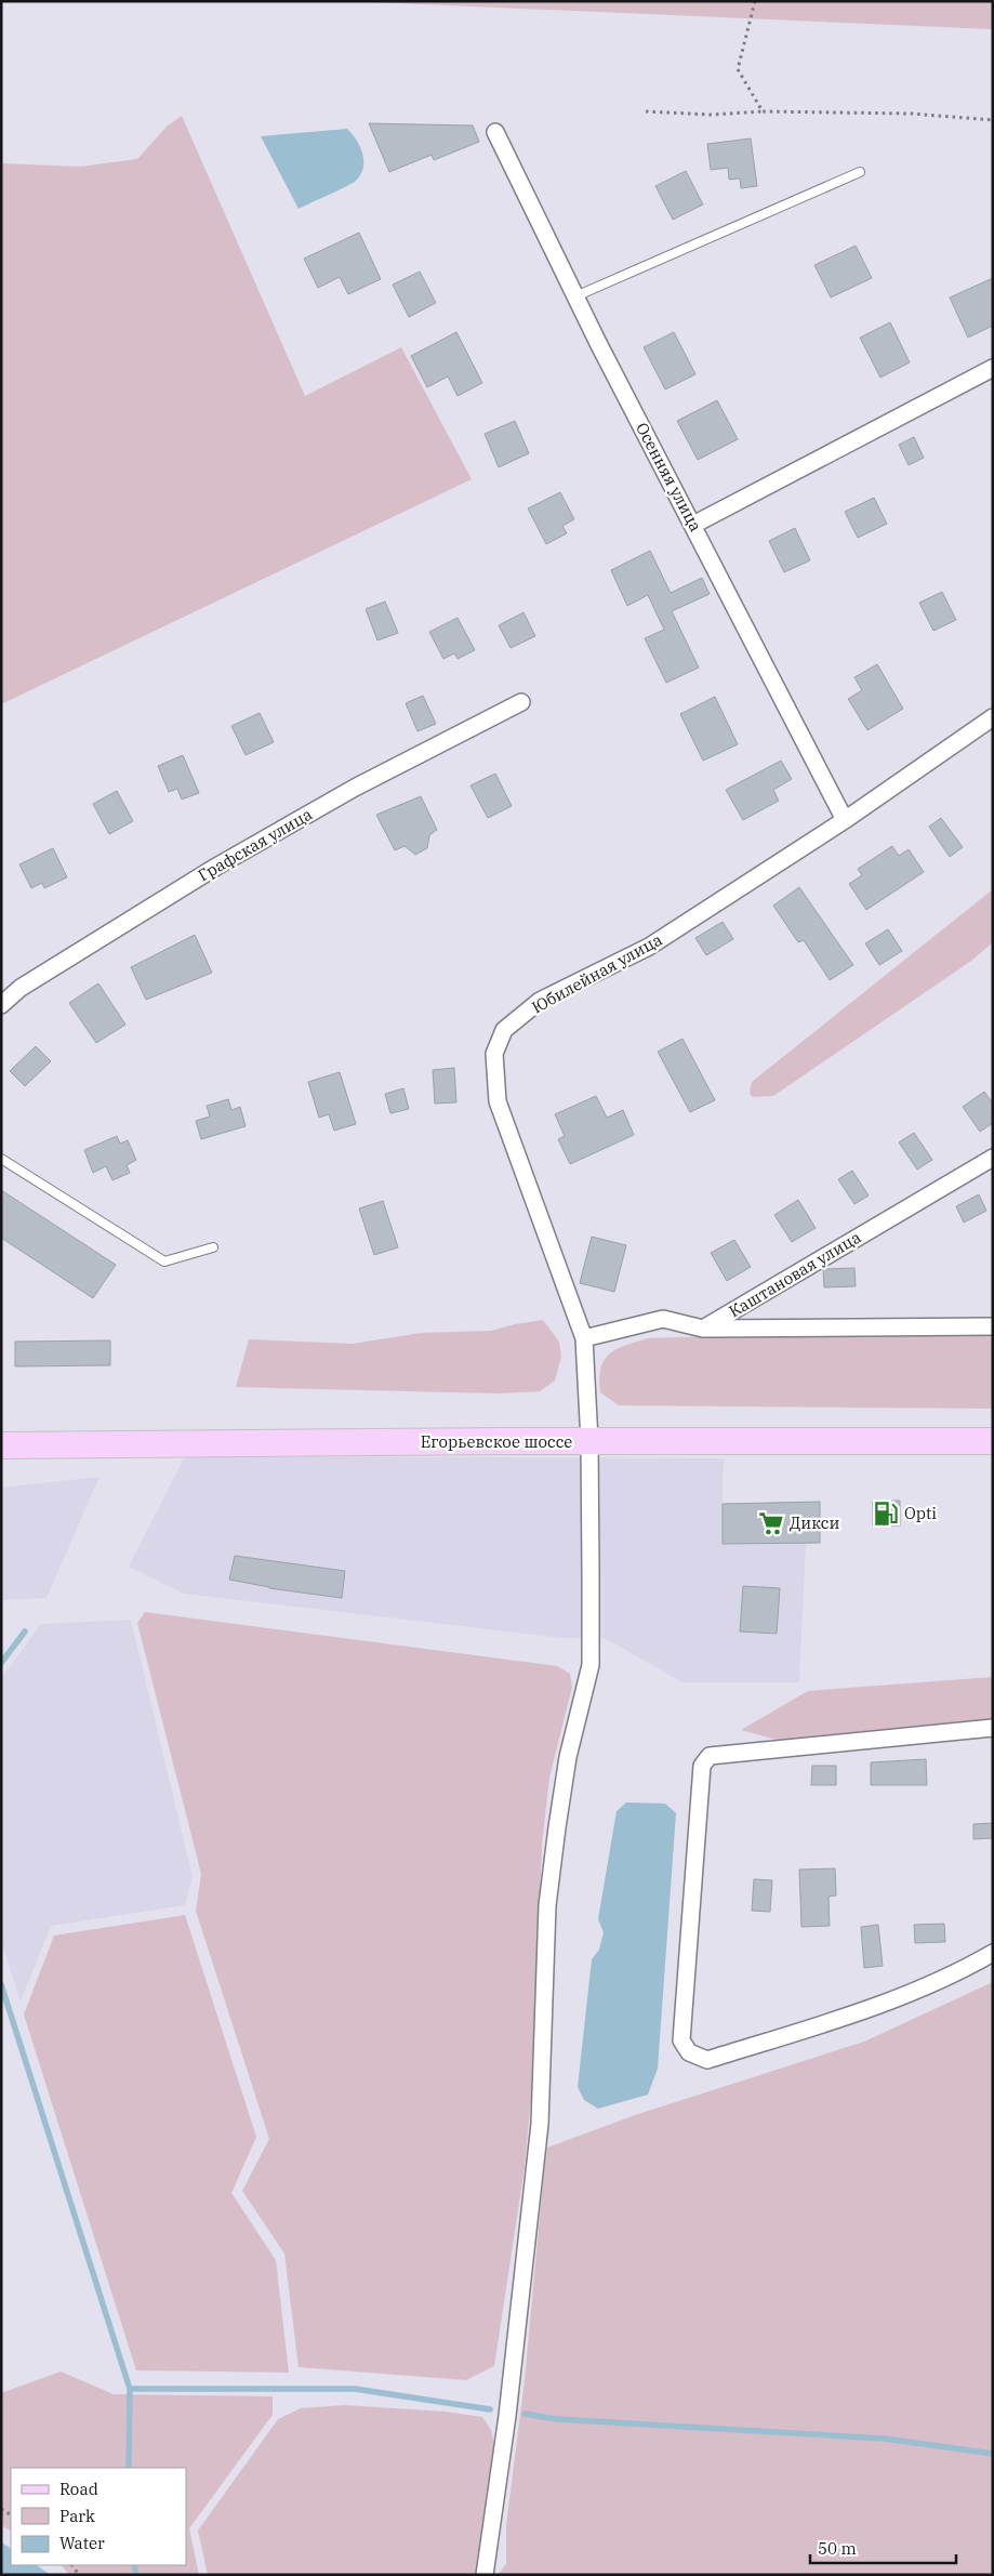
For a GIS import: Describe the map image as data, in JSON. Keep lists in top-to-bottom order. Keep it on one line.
{"streets":{"main road":["Егорьевское шоссе"],"street":["Осенняя улица","Графская улица","Юбилейная улица","Каштановая улица"]},"crossings":[["Осенняя улица","Юбилейная улица"],["Юбилейная улица","Егорьевское шоссе"]],"places":{"fuel station":["Opti"],"supermarket":["Дикси"]},"legend":["Road","Park","Water"],"scale_bar":"50 m"}
